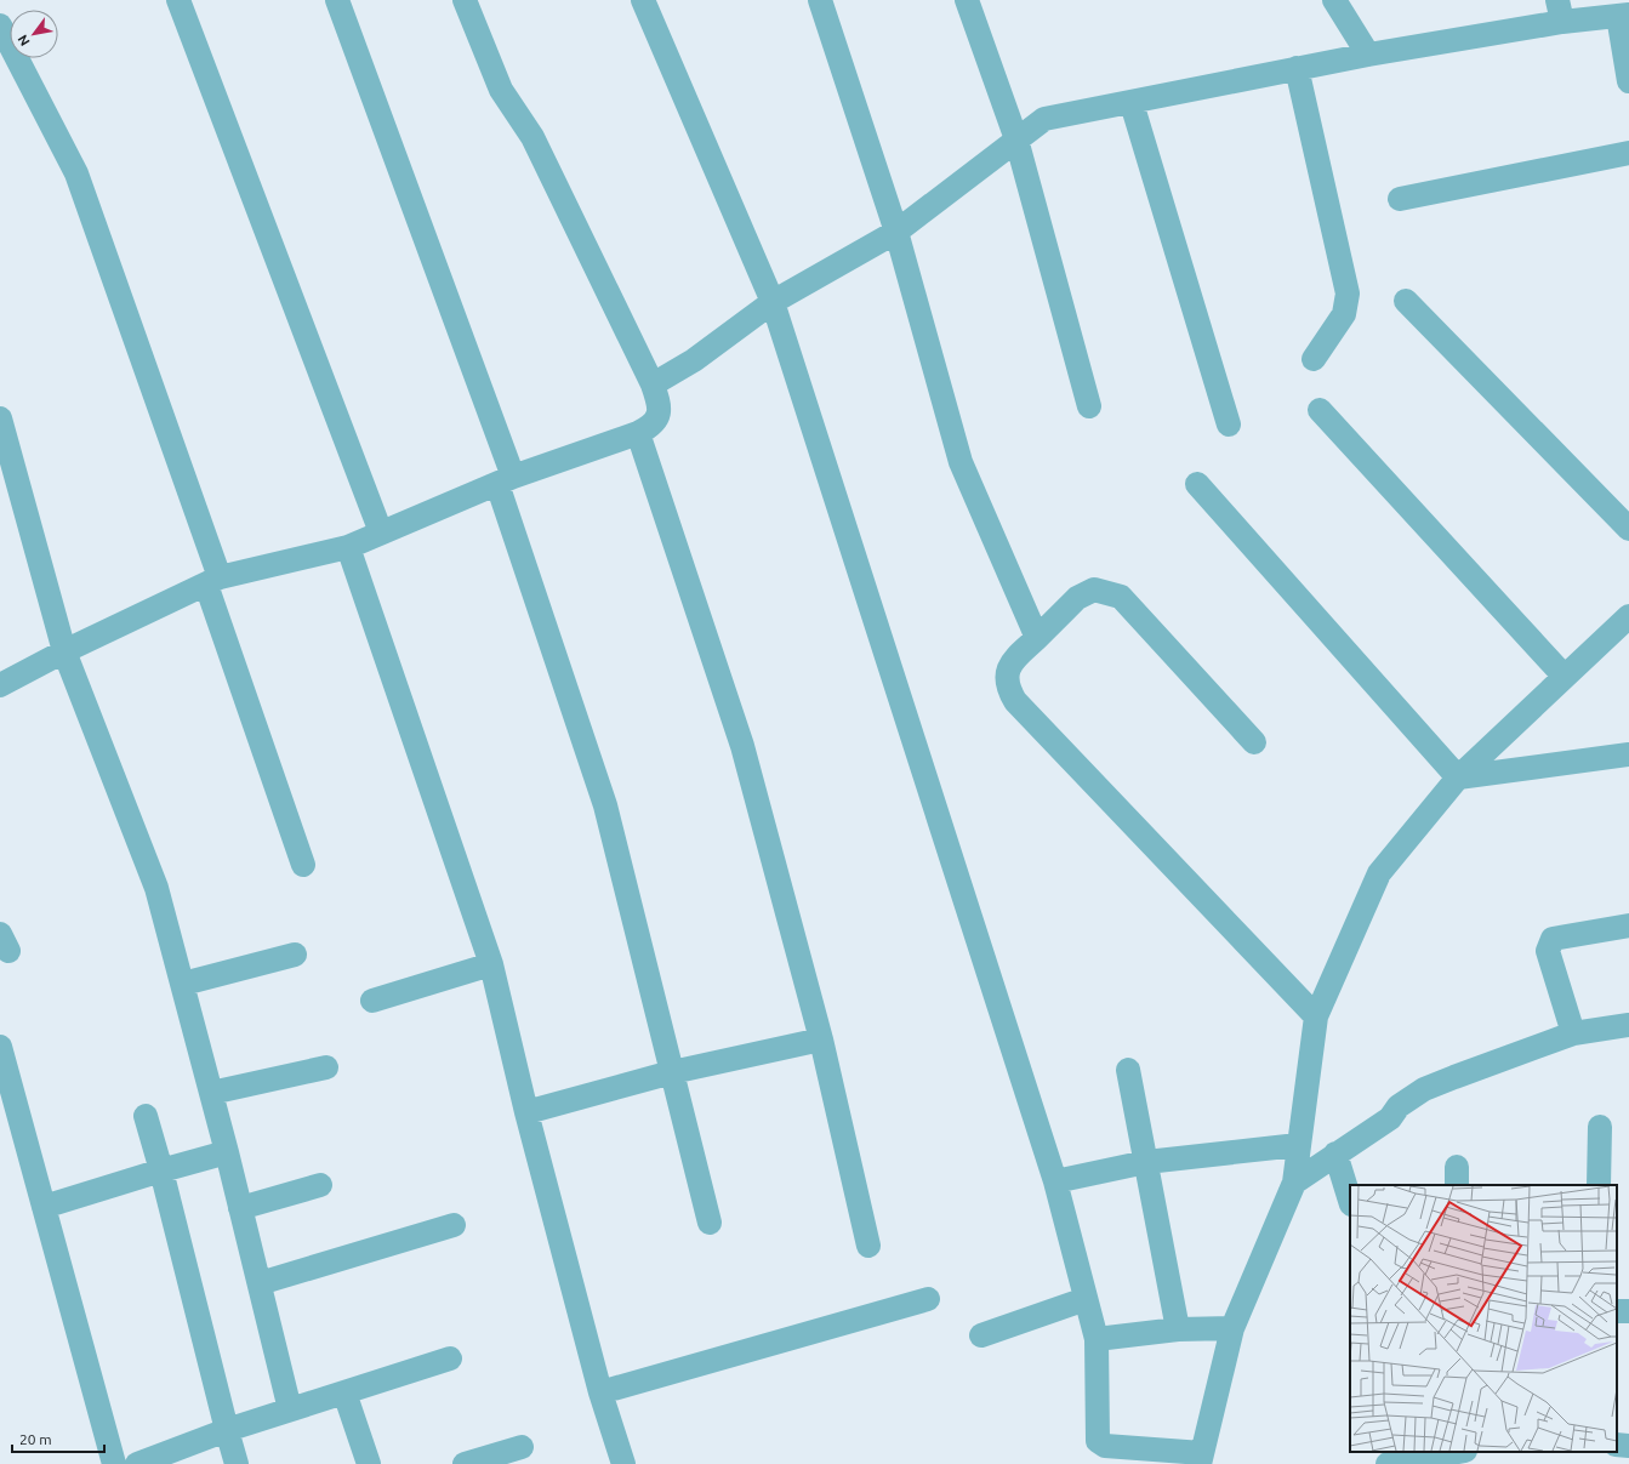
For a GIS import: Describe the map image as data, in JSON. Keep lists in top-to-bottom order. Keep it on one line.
{"scale_bar":"20 m","north":"bottom left"}
